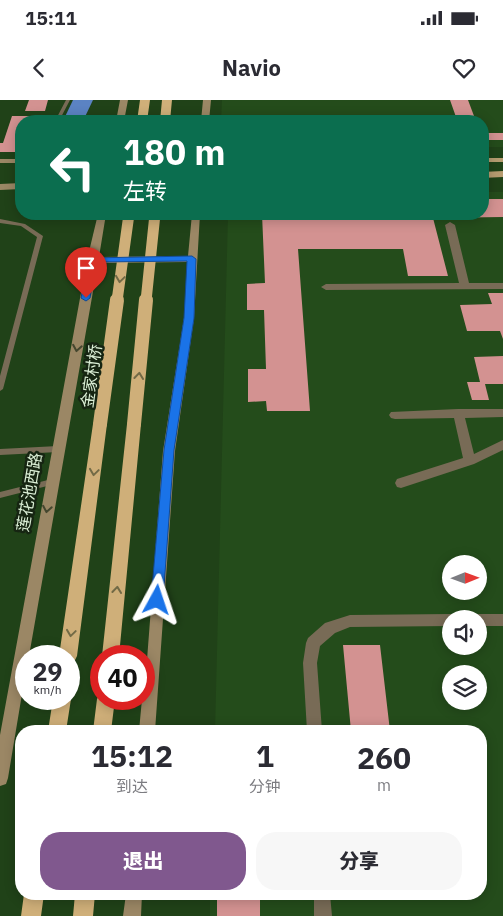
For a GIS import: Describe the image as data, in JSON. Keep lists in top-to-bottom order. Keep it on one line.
{"streets":{"highway":["金家村桥"],"street":["莲花池西路"]},"north":"right","page":{"status":"15:11","header":"Navio","turn":["180 m","左转"],"speed":"29 km/h","limit":"40","eta":["15:12","到达","1","分钟","260","m"],"buttons":["退出","分享"]}}
